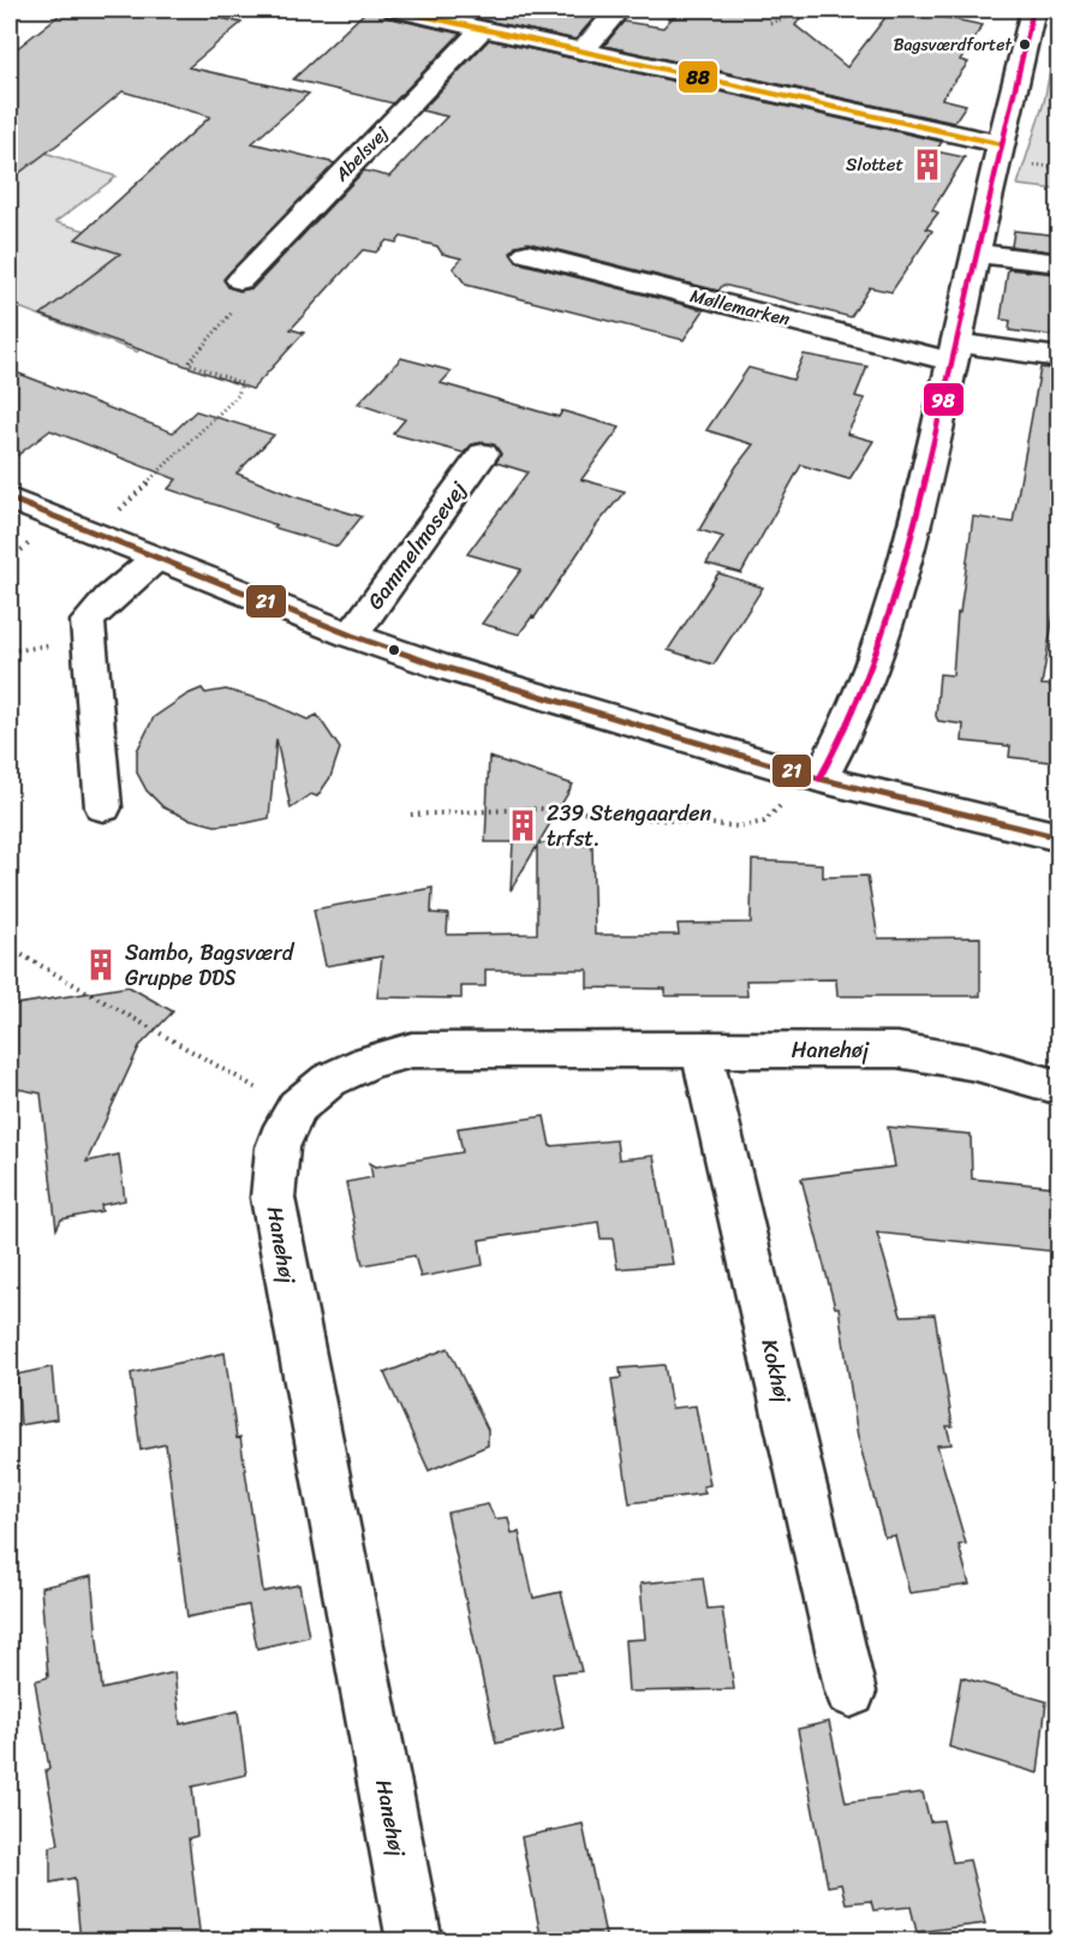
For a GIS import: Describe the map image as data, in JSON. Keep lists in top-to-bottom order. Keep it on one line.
{"streets":{"street":["Abelsvej","Møllemarken","Gammelmosevej","Hanehøj","Kokhøj"]},"crossings":[["Hanehøj","Kokhøj"]],"places":{"other":["Bagsværdfortet"],"building":["Slottet","239 Stengaarden trfst.","Sambo, Bagsværd Gruppe DDS"]},"lines":["transit line 88","transit line 98","transit line 21"]}
